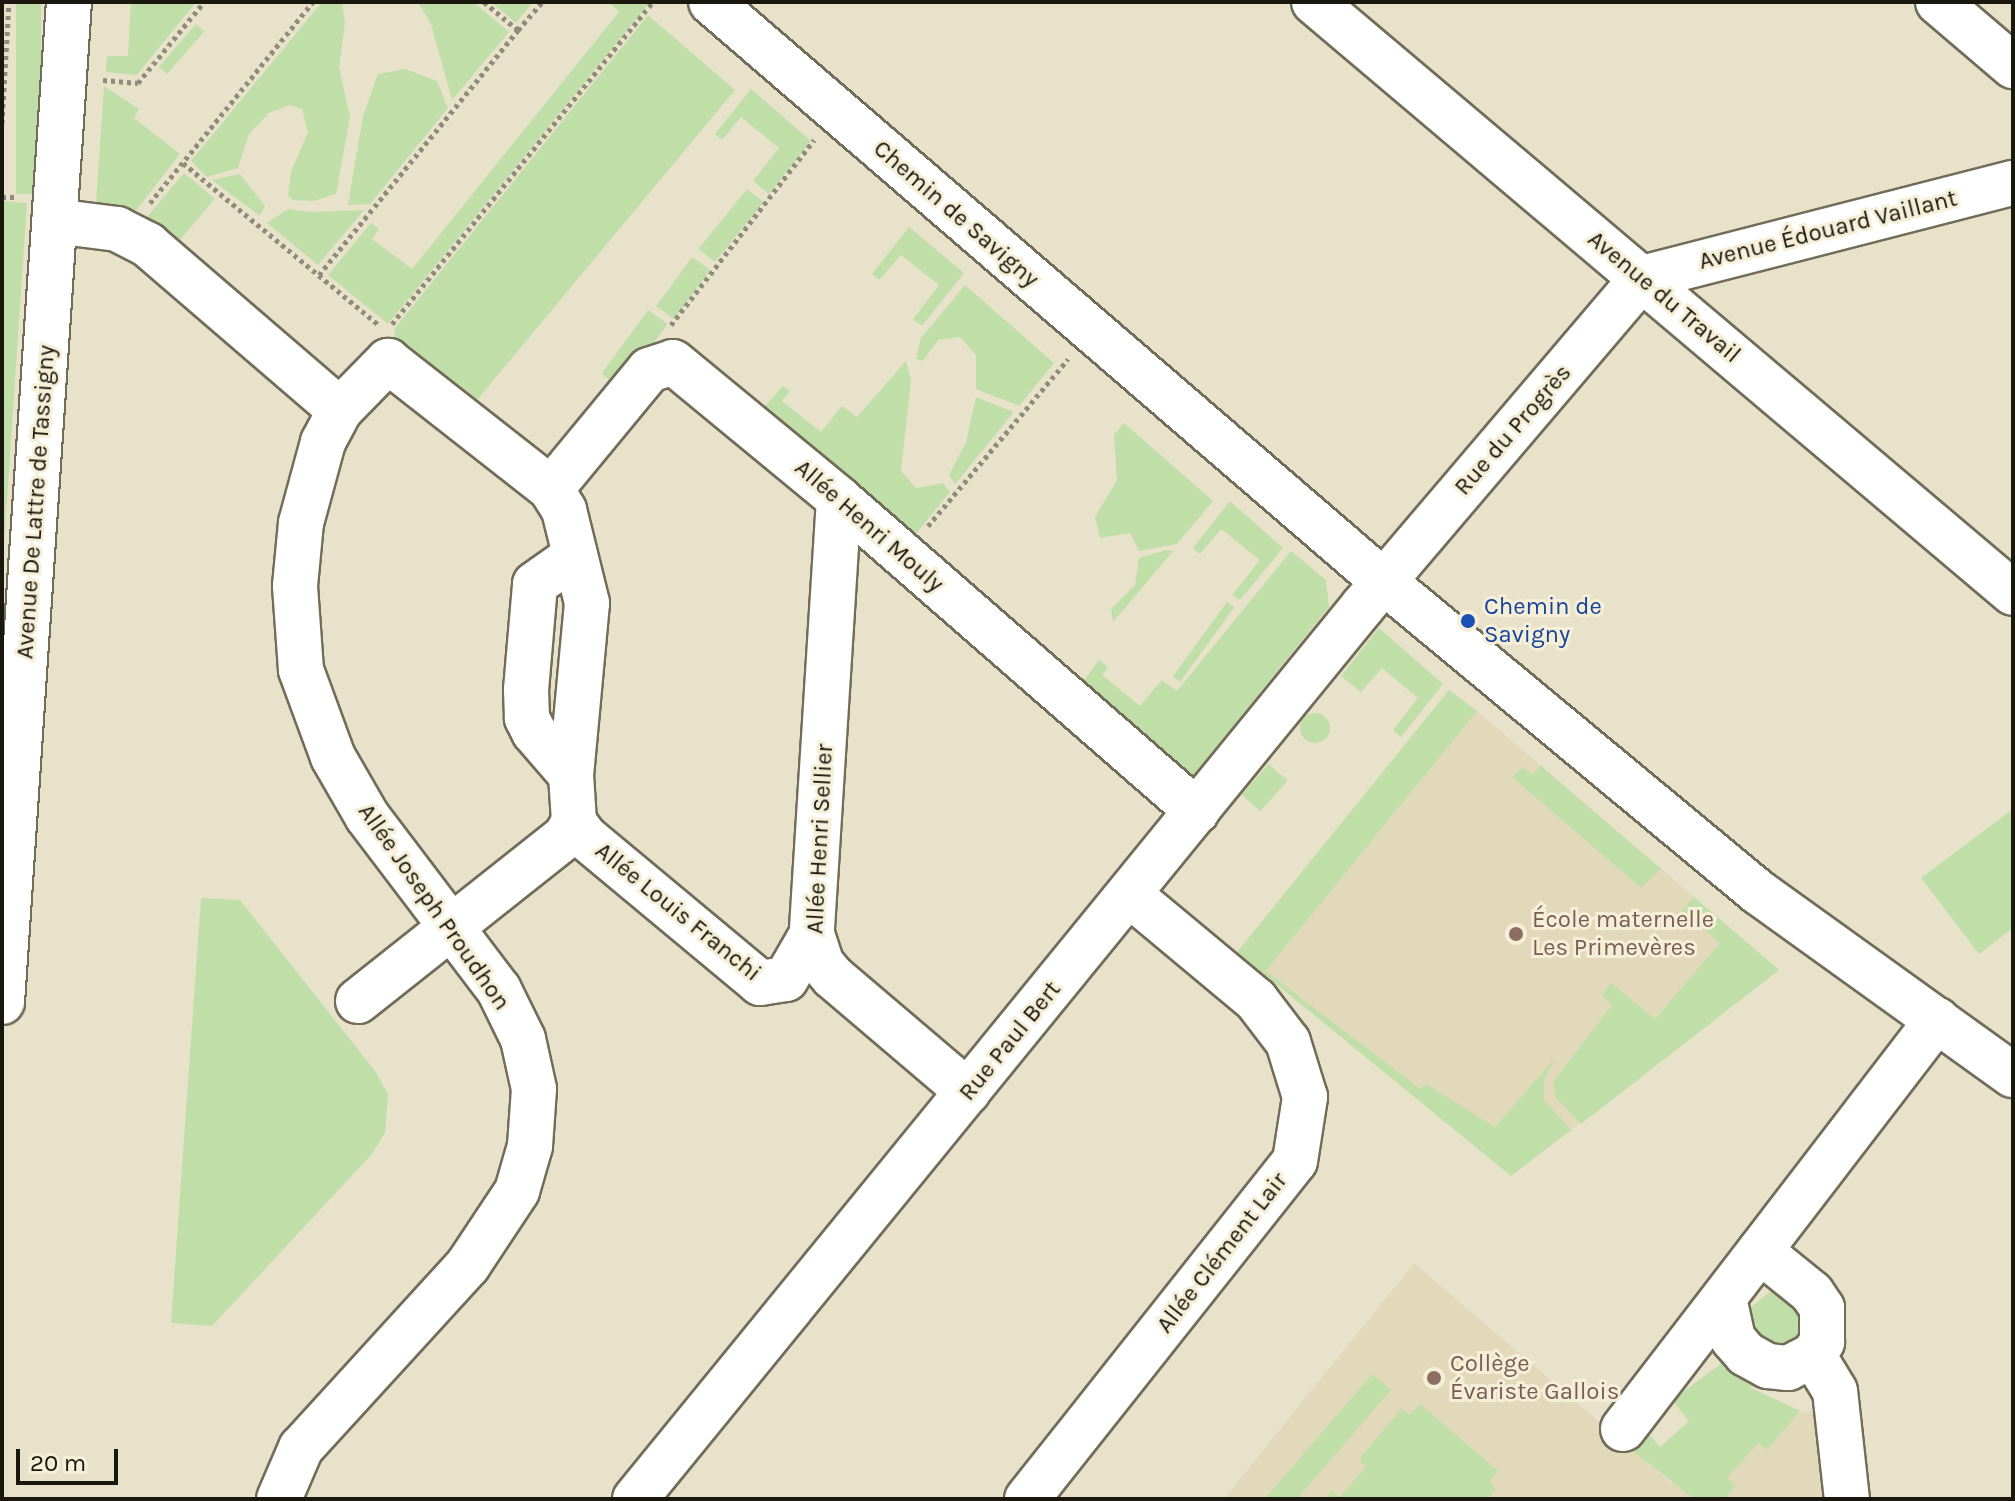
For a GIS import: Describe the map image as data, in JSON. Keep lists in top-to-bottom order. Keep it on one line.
{"streets":{"street":["Chemin de Savigny","Avenue Édouard Vaillant","Avenue du Travail","Rue du Progrès","Avenue De Lattre de Tassigny","Allée Henri Mouly","Allée Henri Sellier","Allée Joseph Proudhon","Allée Louis Franchi","Rue Paul Bert","Allée Clément Lair"]},"crossings":[["Chemin de Savigny","Rue du Progrès"],["Chemin de Savigny","Rue Paul Bert"],["Avenue Édouard Vaillant","Avenue du Travail"],["Avenue Édouard Vaillant","Rue du Progrès"],["Avenue du Travail","Rue du Progrès"],["Rue du Progrès","Rue Paul Bert"],["Allée Henri Mouly","Allée Henri Sellier"],["Allée Henri Mouly","Rue Paul Bert"],["Allée Henri Sellier","Allée Louis Franchi"],["Allée Henri Sellier","Rue Paul Bert"],["Allée Joseph Proudhon","Allée Louis Franchi"],["Rue Paul Bert","Allée Clément Lair"]],"places":["Chemin de Savigny","École maternelle Les Primevères","Collège Évariste Gallois"],"scale_bar":"20 m"}
